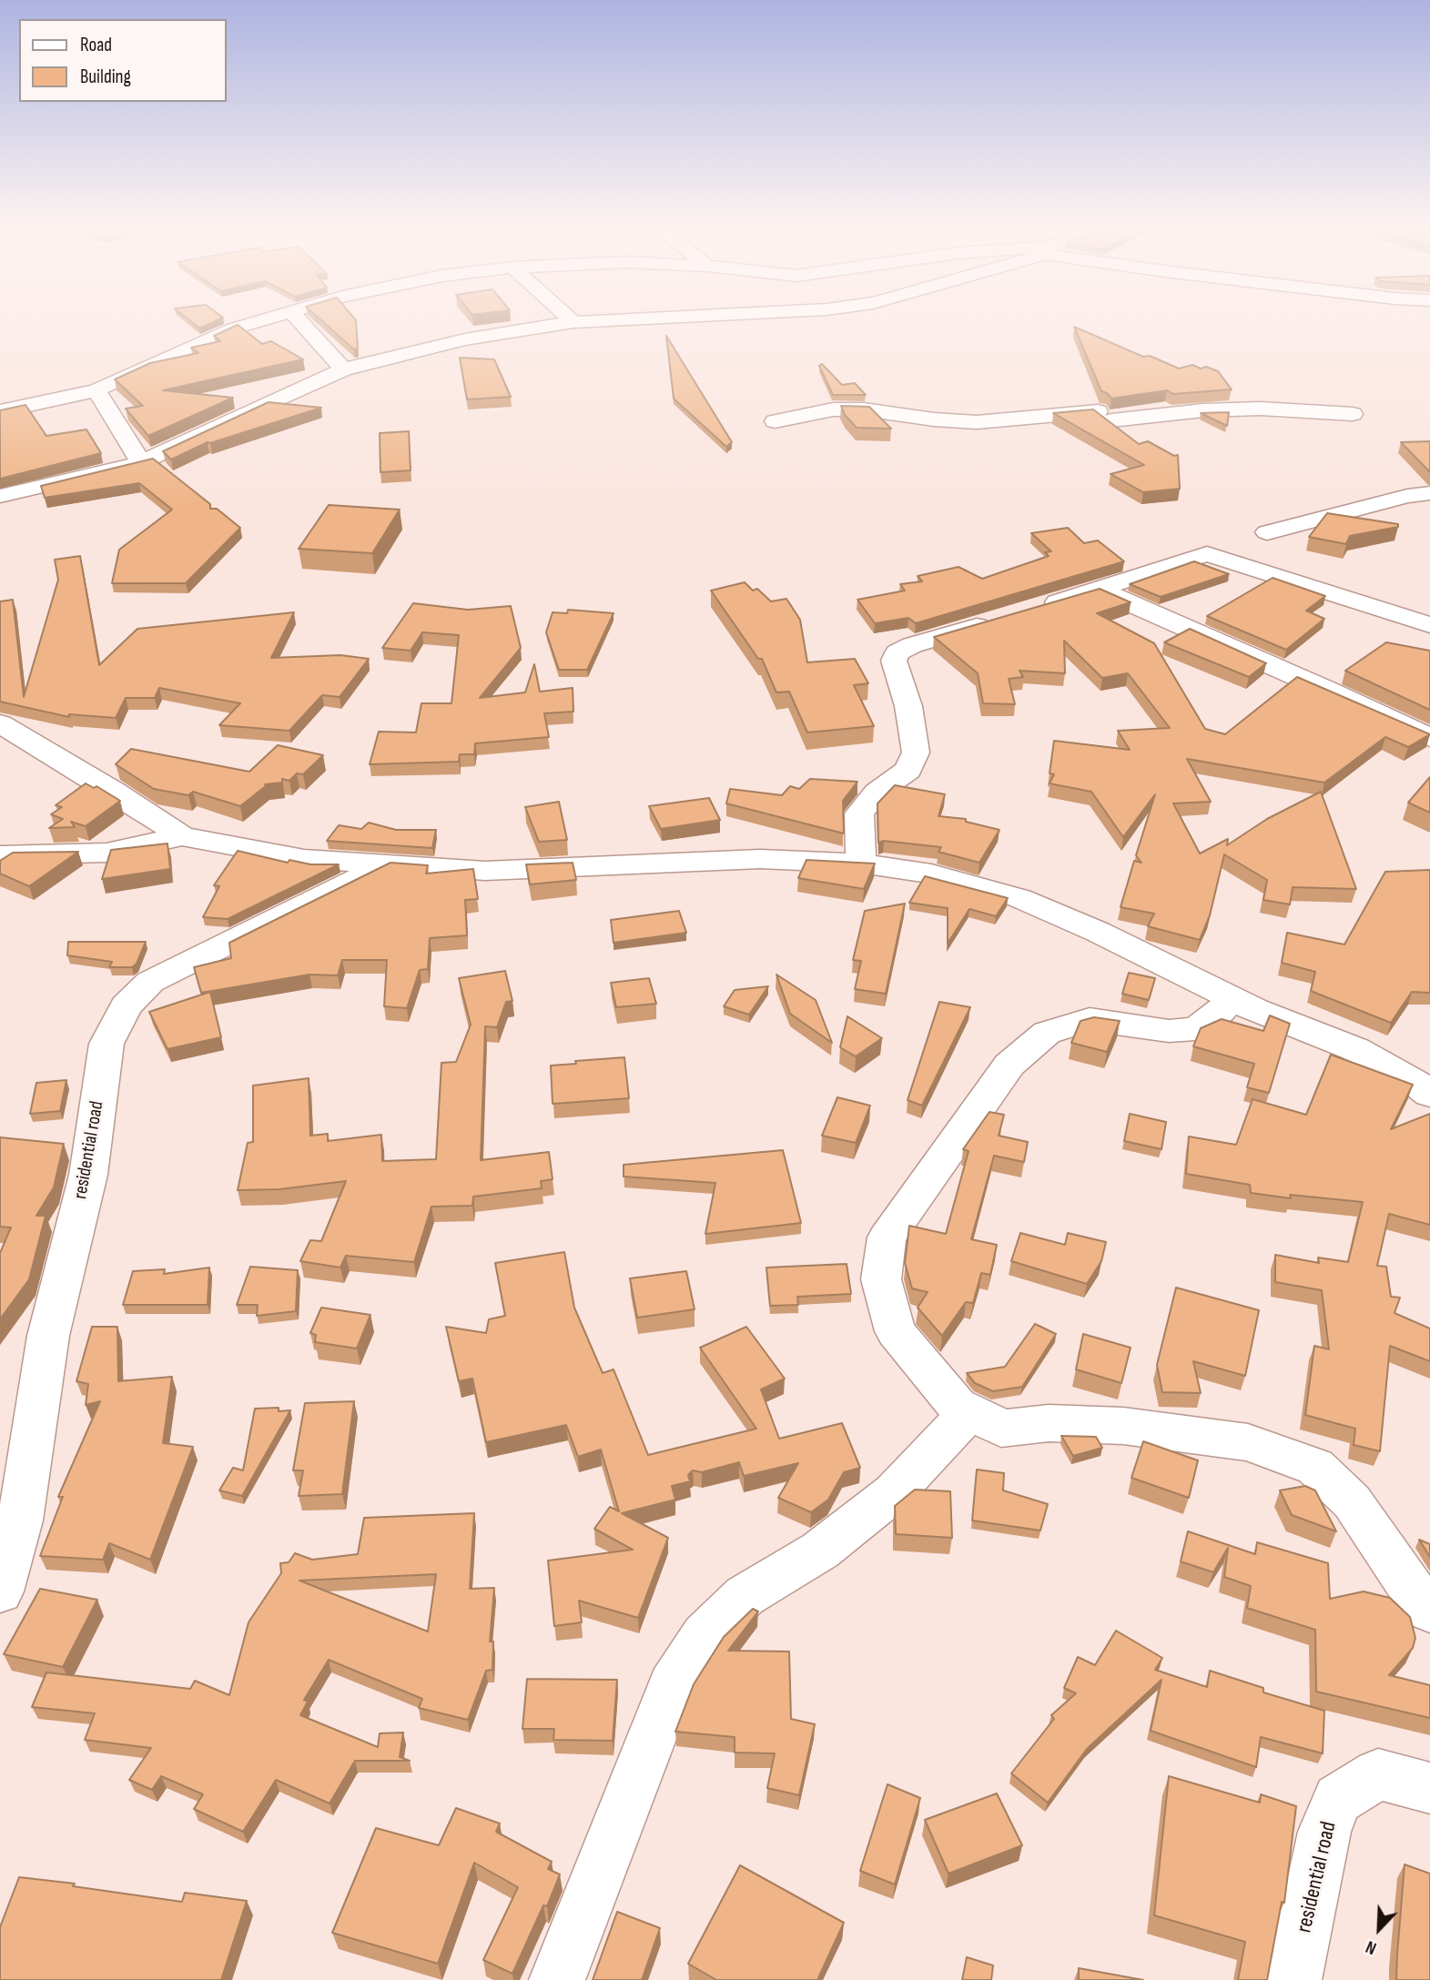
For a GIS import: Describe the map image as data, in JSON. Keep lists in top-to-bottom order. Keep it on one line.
{"streets":{"street":["residential road"]},"legend":["Road","Building"],"north":"bottom left"}
